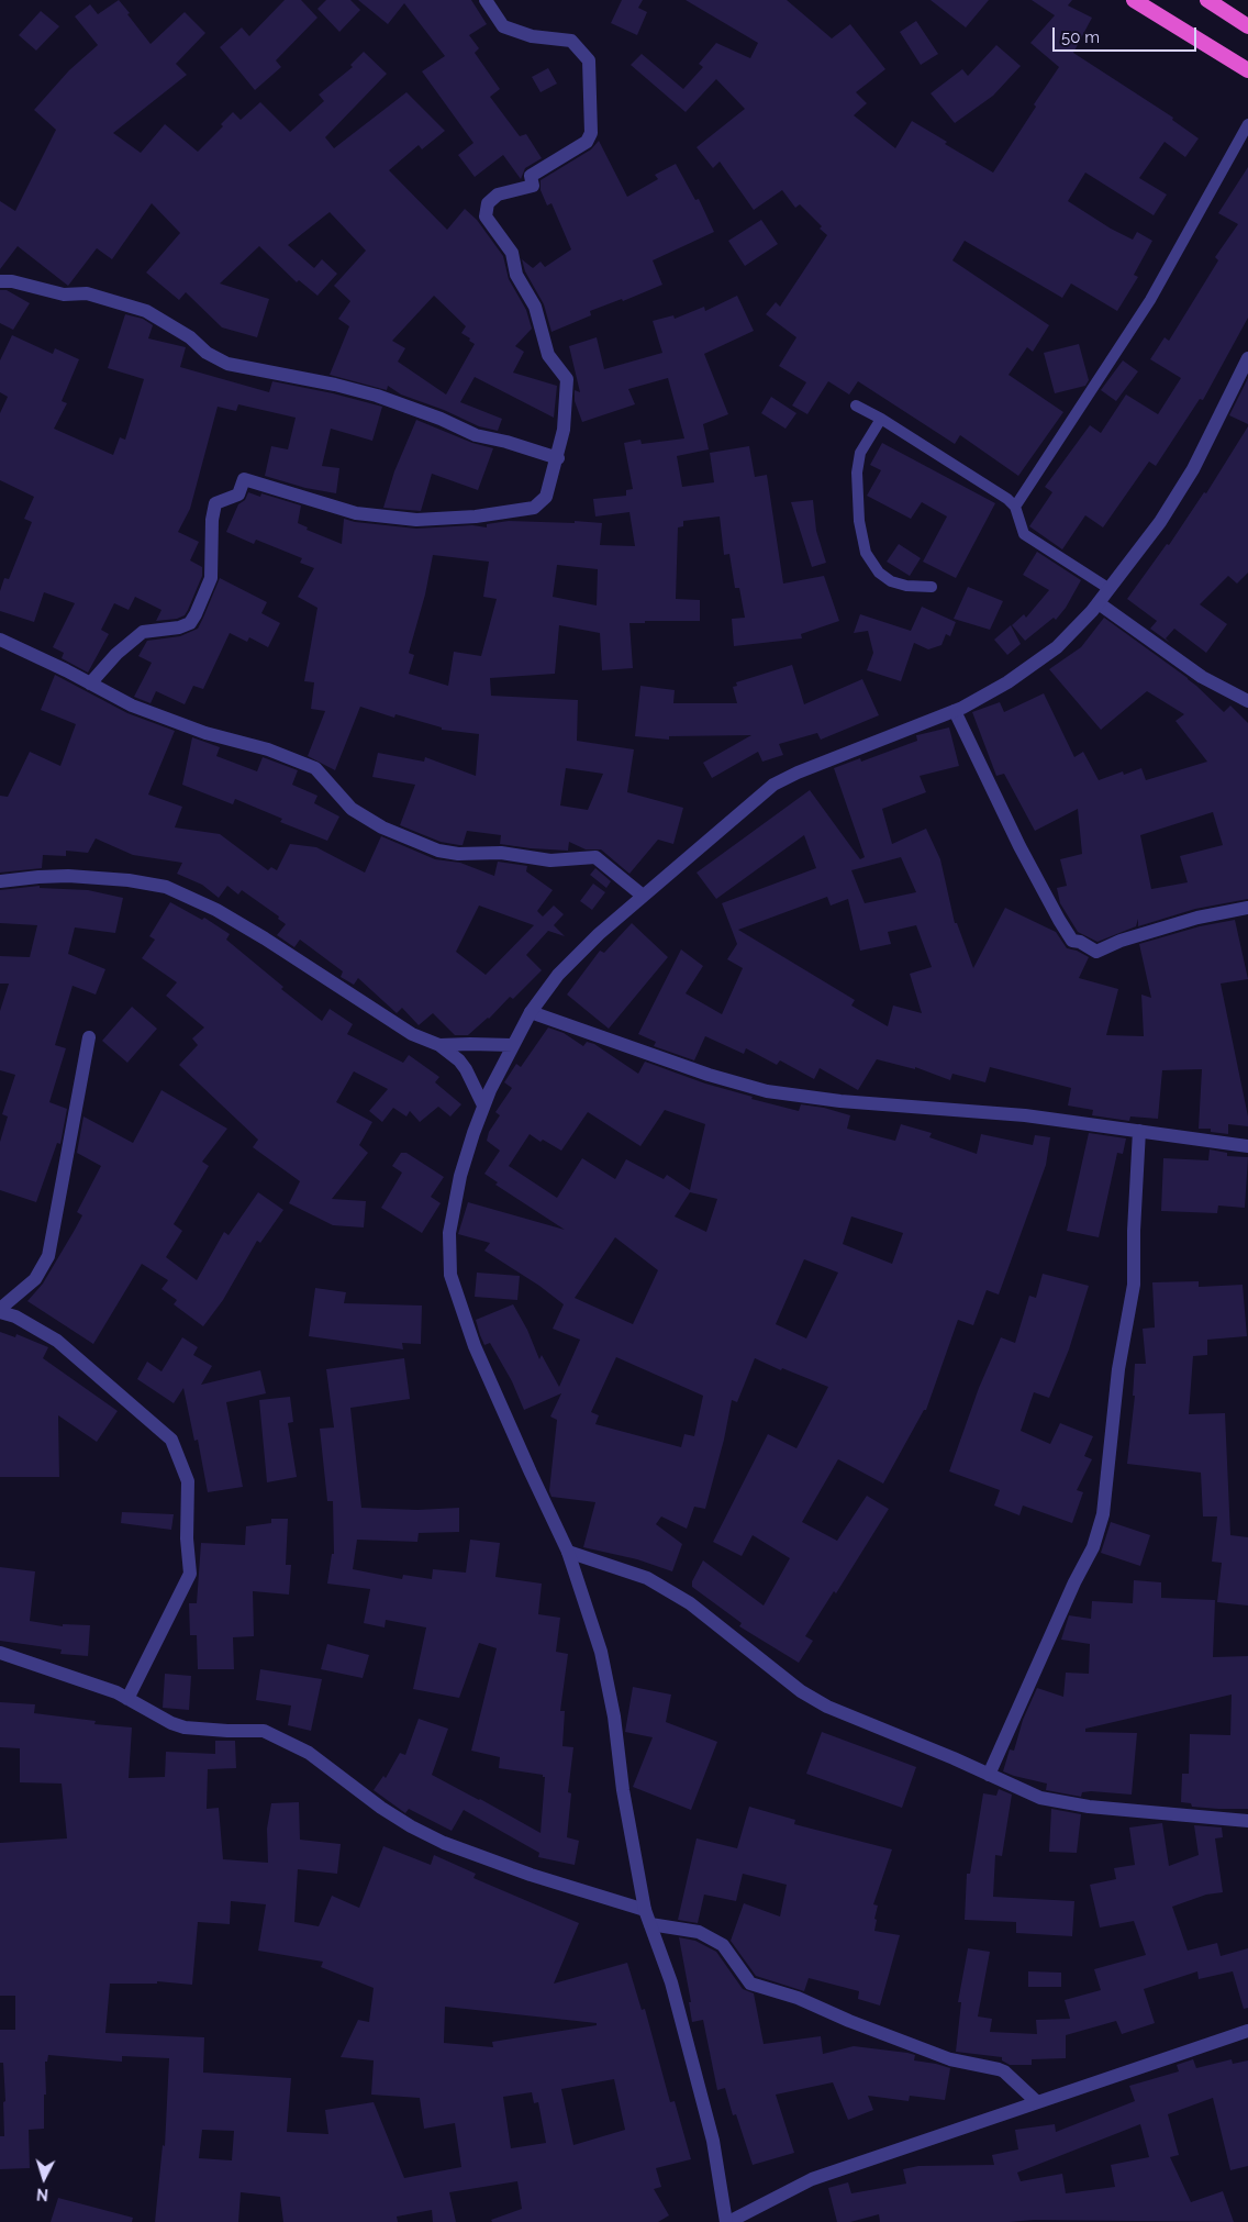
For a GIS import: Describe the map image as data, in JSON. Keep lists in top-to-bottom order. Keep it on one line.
{"scale_bar":"50 m","north":"bottom"}
